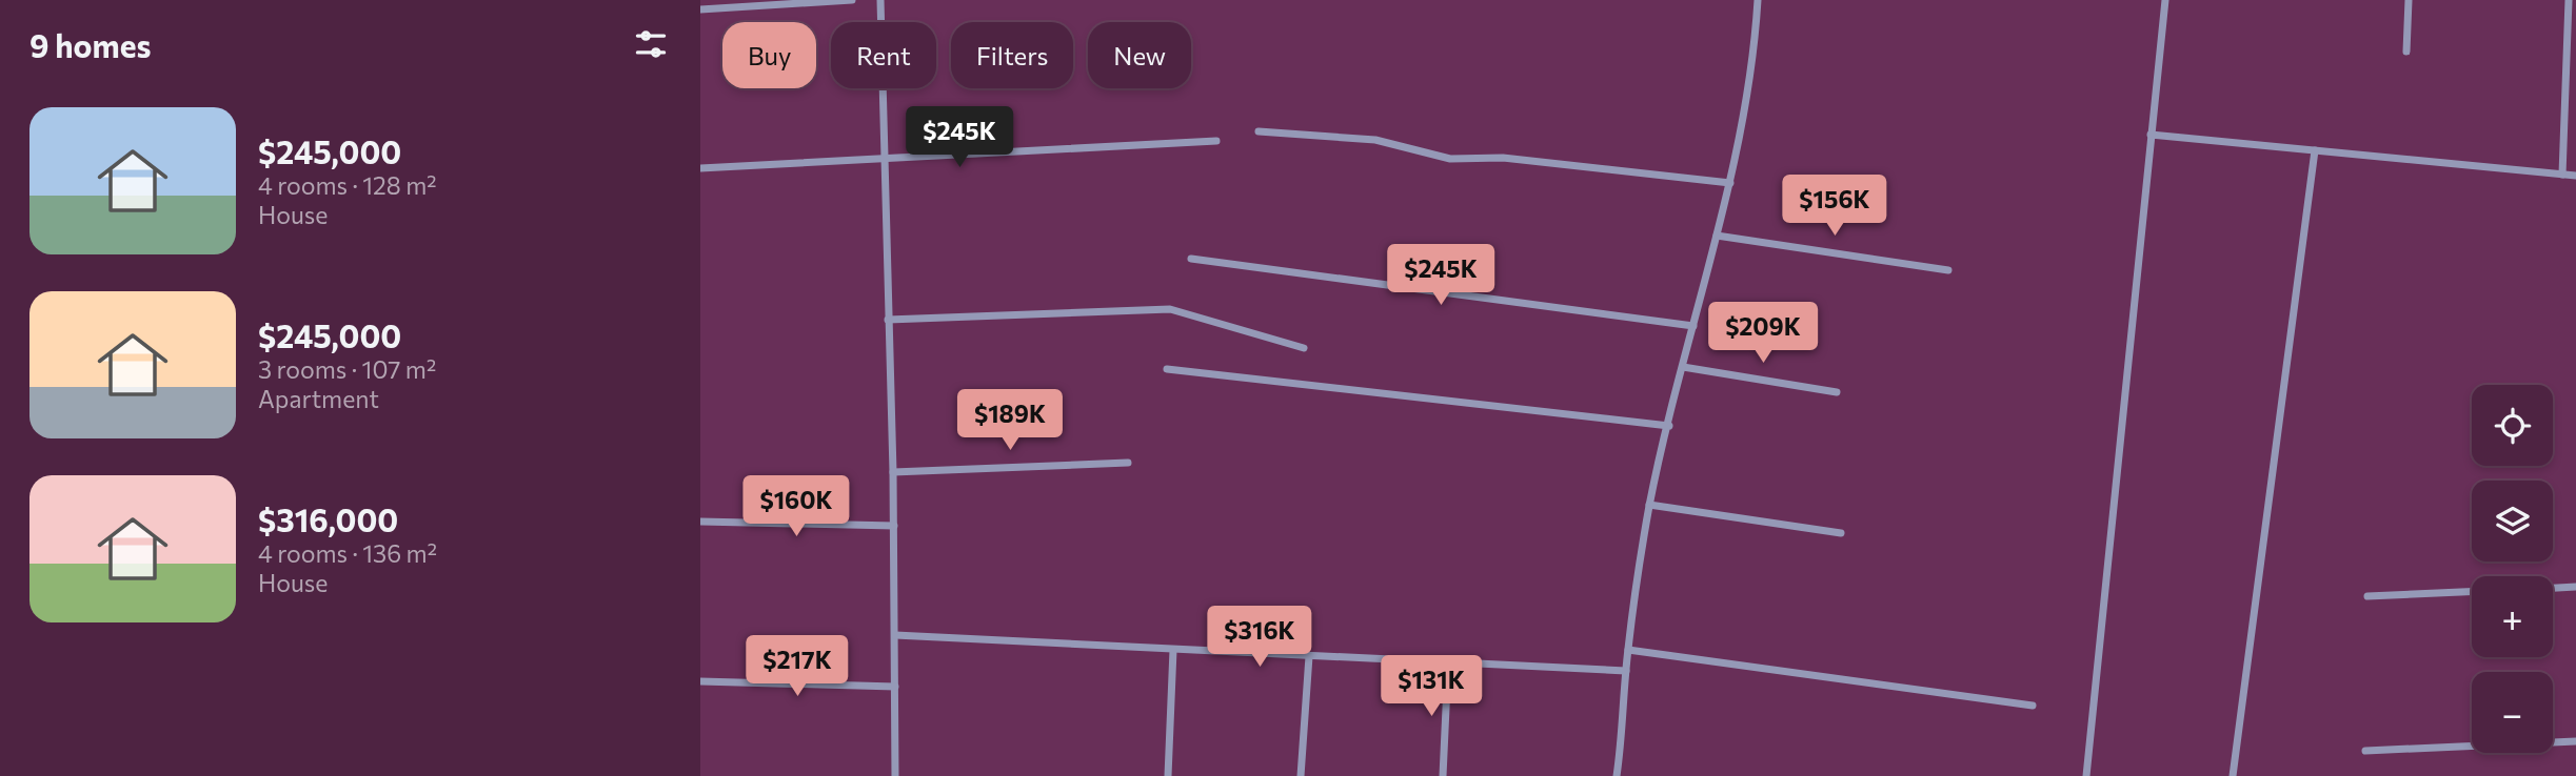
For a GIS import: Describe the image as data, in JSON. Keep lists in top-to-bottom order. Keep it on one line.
{"page":{"heading":"9 homes","chip":["Buy","Rent","Filters","New"],"list":[{"name":"$245,000","note":"4 rooms · 128 m² · House"},{"name":"$245,000","note":"3 rooms · 107 m² · Apartment"},{"name":"$316,000","note":"4 rooms · 136 m² · House"}],"price":["$245K","$156K","$245K","$209K","$189K","$160K","$316K","$217K","$131K"],"map_buttons":["+","−"]}}
